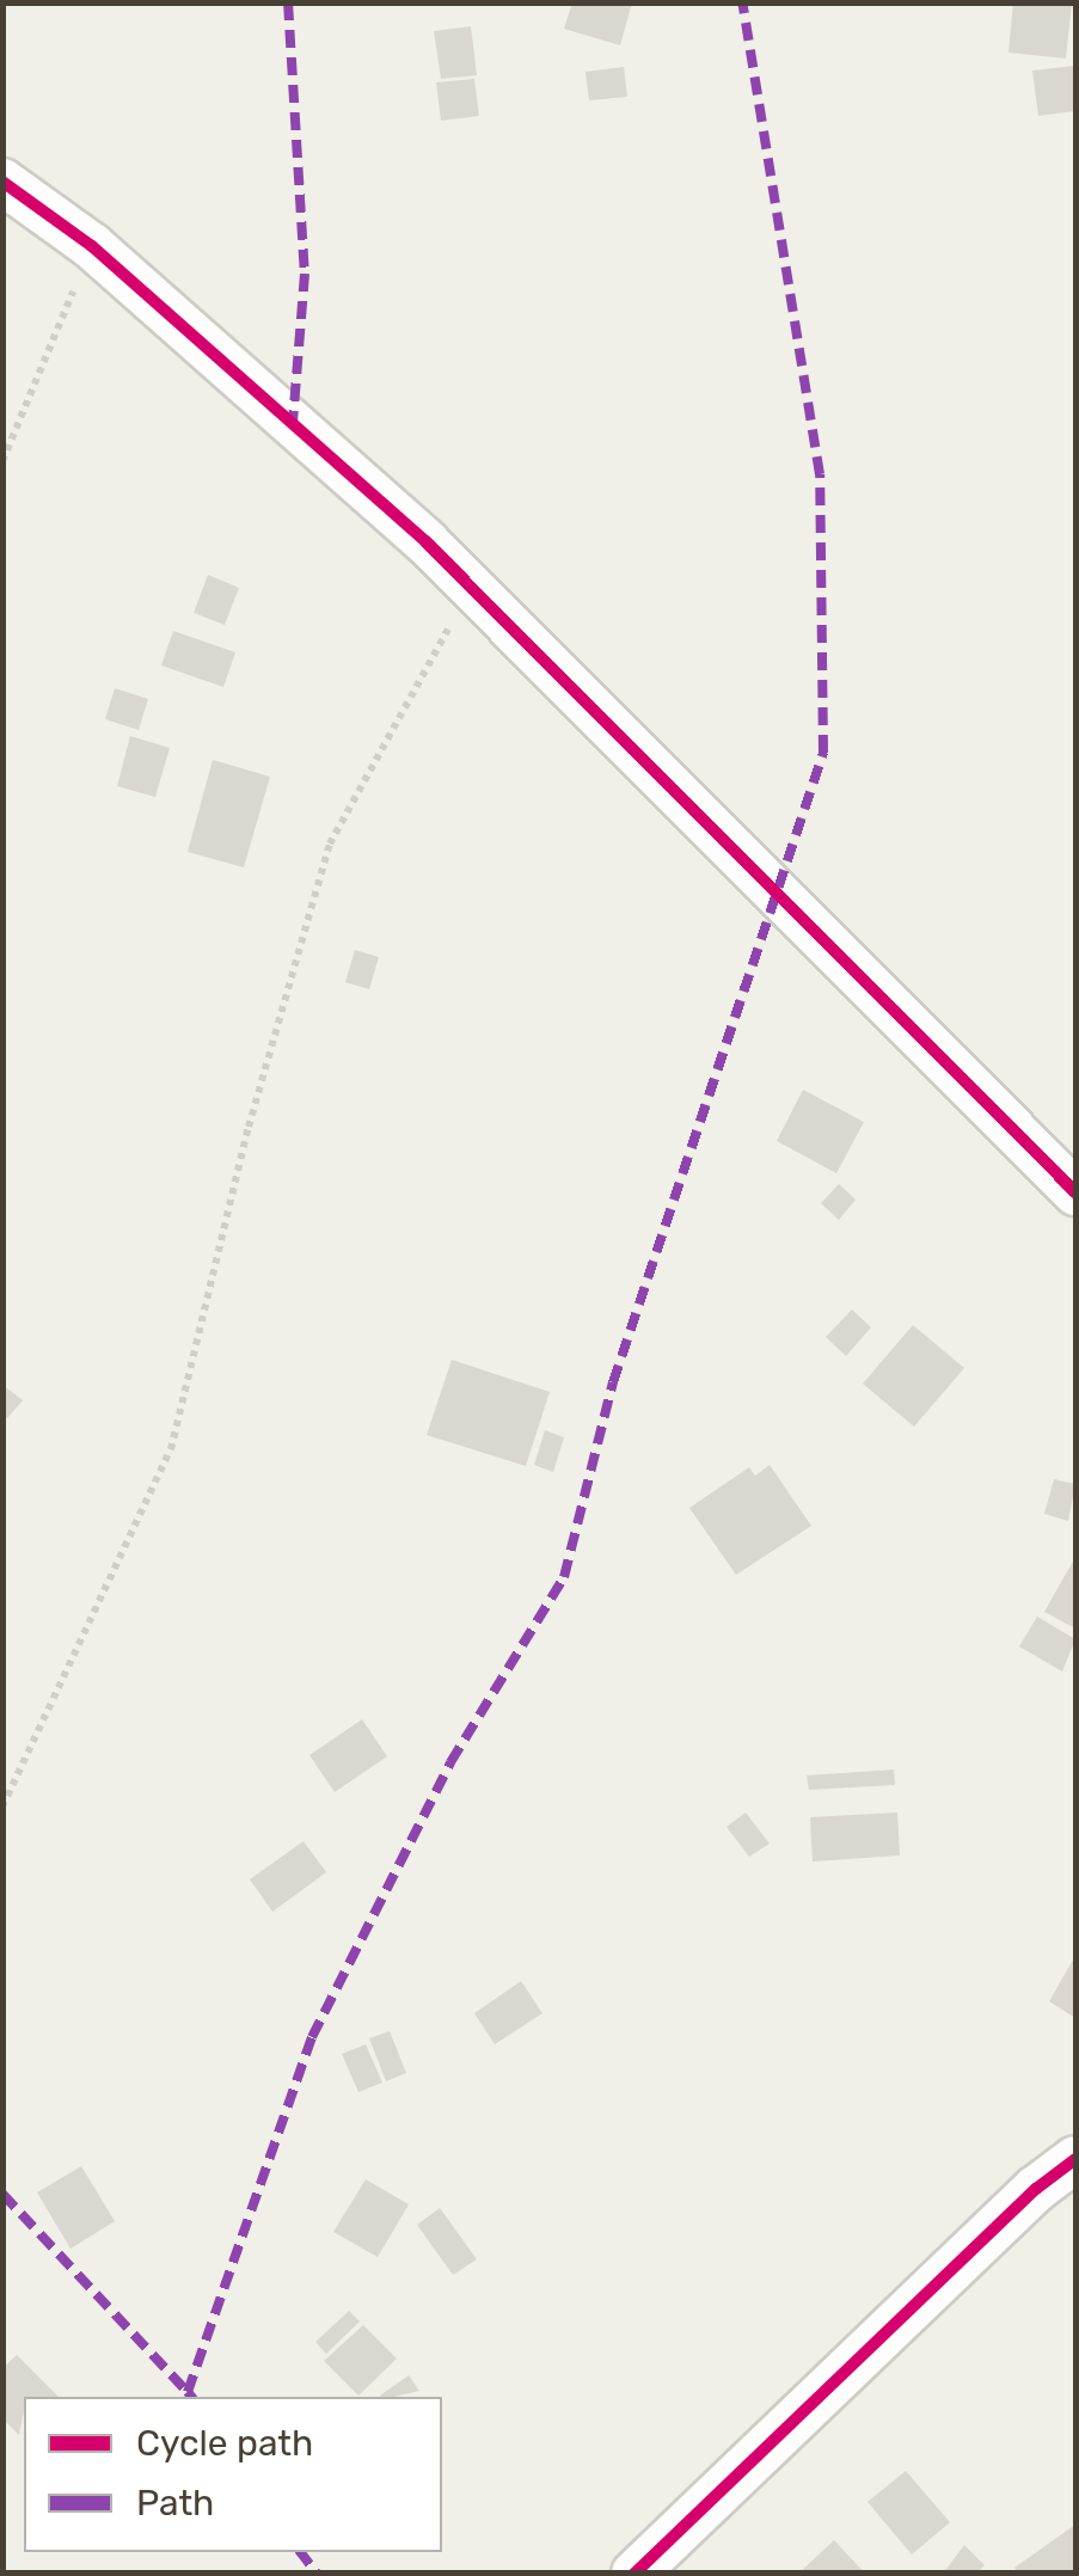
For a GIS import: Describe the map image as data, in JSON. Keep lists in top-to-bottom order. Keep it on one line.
{"legend":["Cycle path","Path"]}
